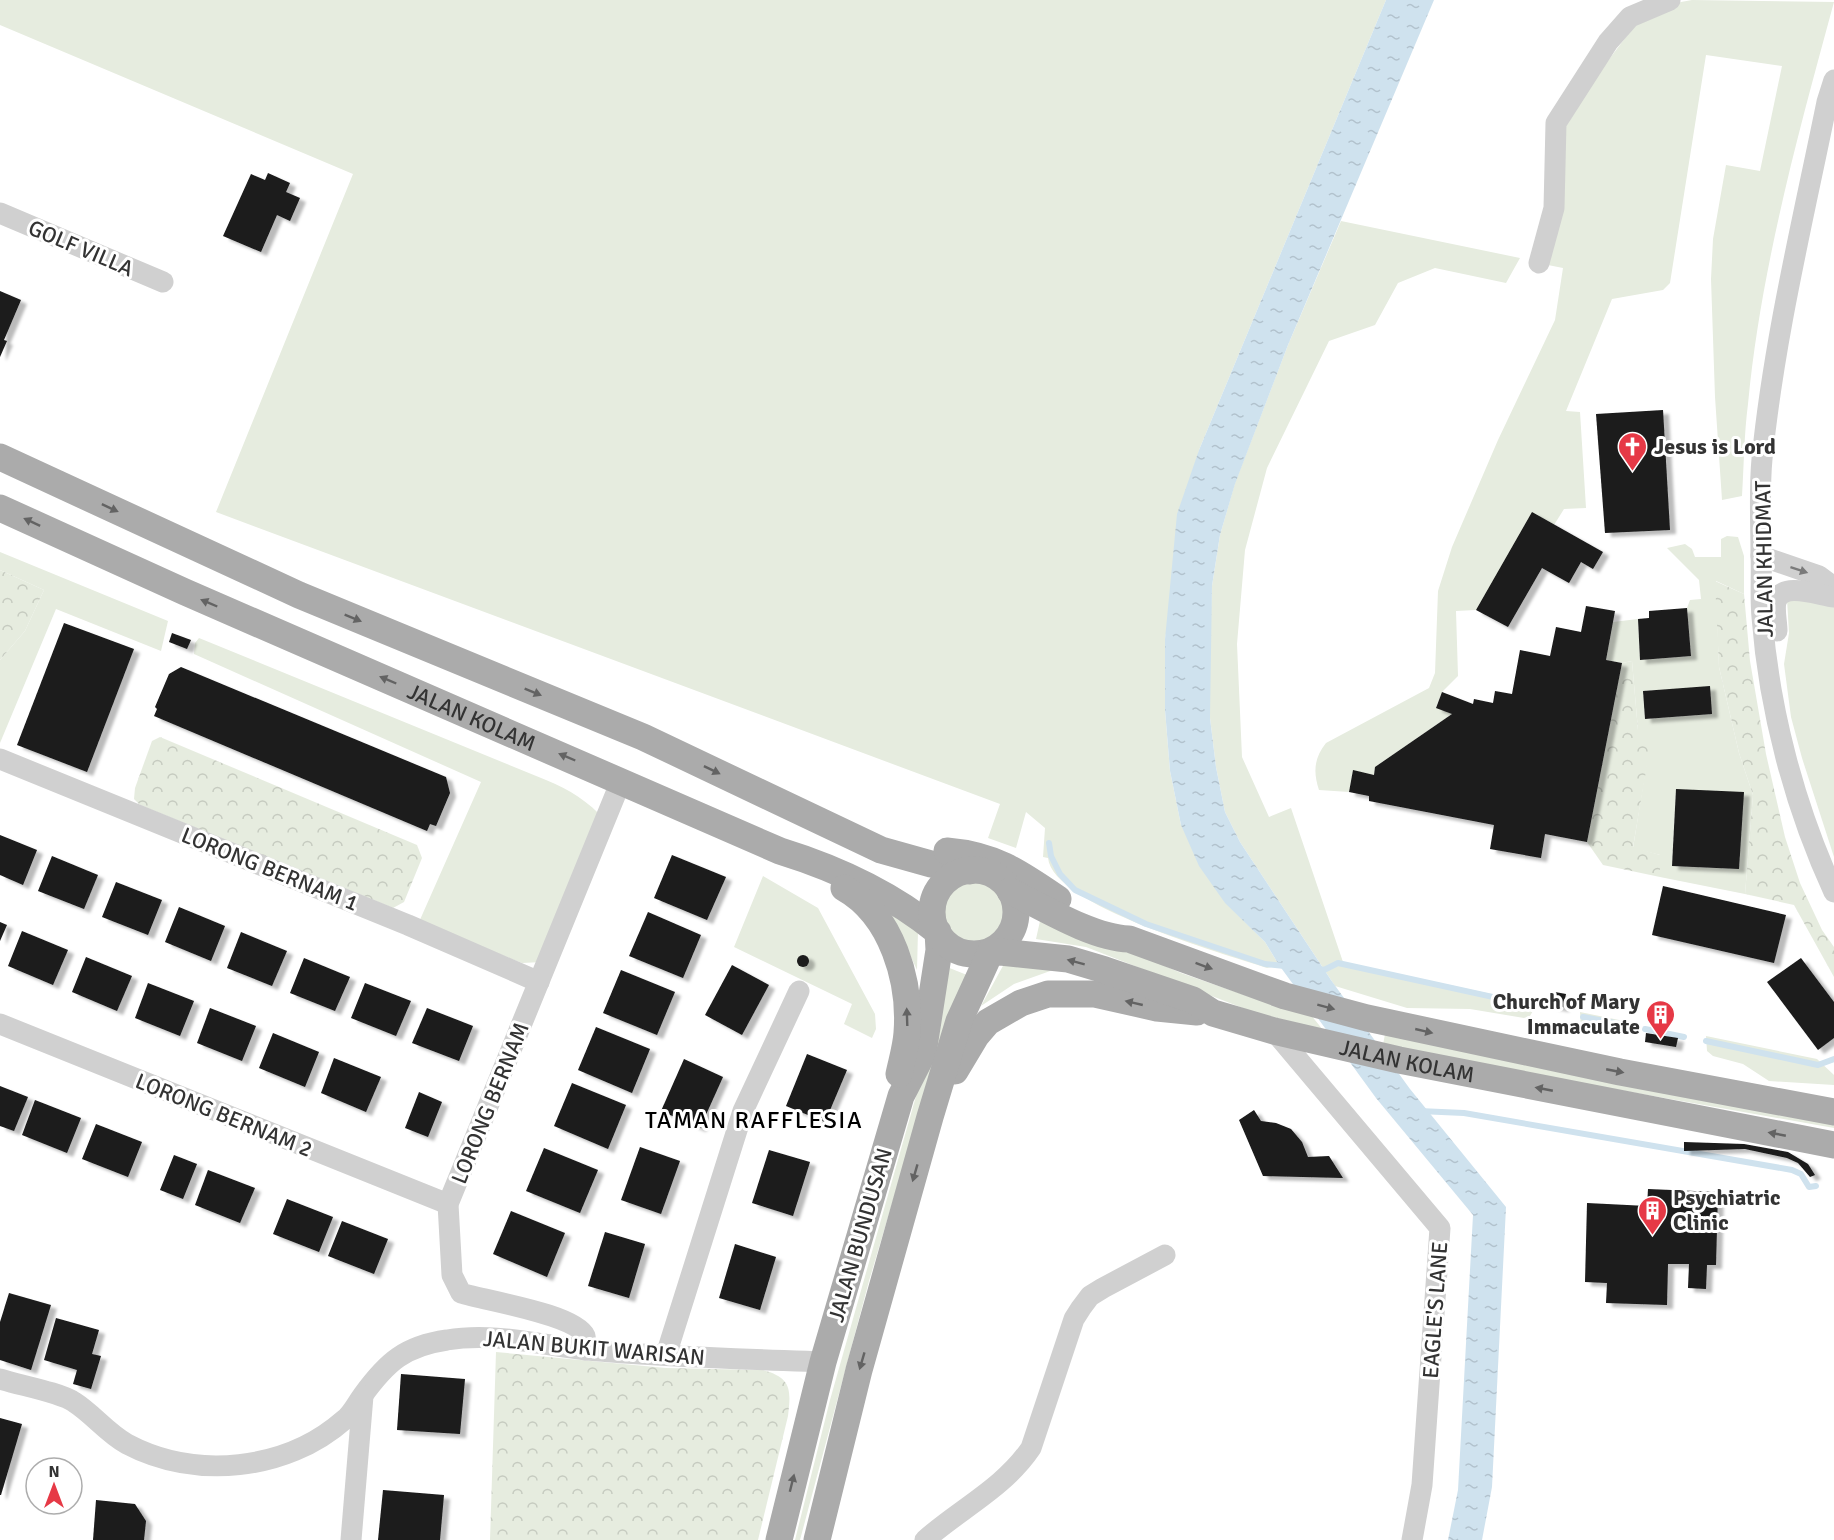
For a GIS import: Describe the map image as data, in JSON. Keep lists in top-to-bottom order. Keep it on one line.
{"streets":{"main road":["JALAN KOLAM","JALAN BUNDUSAN"],"street":["GOLF VILLA","JALAN KHIDMAT","LORONG BERNAM 1","LORONG BERNAM","LORONG BERNAM 2","EAGLE'S LANE","JALAN BUKIT WARISAN"]},"crossings":[["JALAN KOLAM","LORONG BERNAM"],["JALAN KOLAM","JALAN BUNDUSAN"],["JALAN KOLAM","EAGLE'S LANE"],["LORONG BERNAM 1","LORONG BERNAM"],["LORONG BERNAM","LORONG BERNAM 2"],["LORONG BERNAM","JALAN BUKIT WARISAN"],["JALAN BUNDUSAN","JALAN BUKIT WARISAN"]],"districts":["TAMAN RAFFLESIA"],"places":{"church":["Jesus is Lord"],"building":["Church of Mary Immaculate","Psychiatric Clinic"]},"north":"top"}
